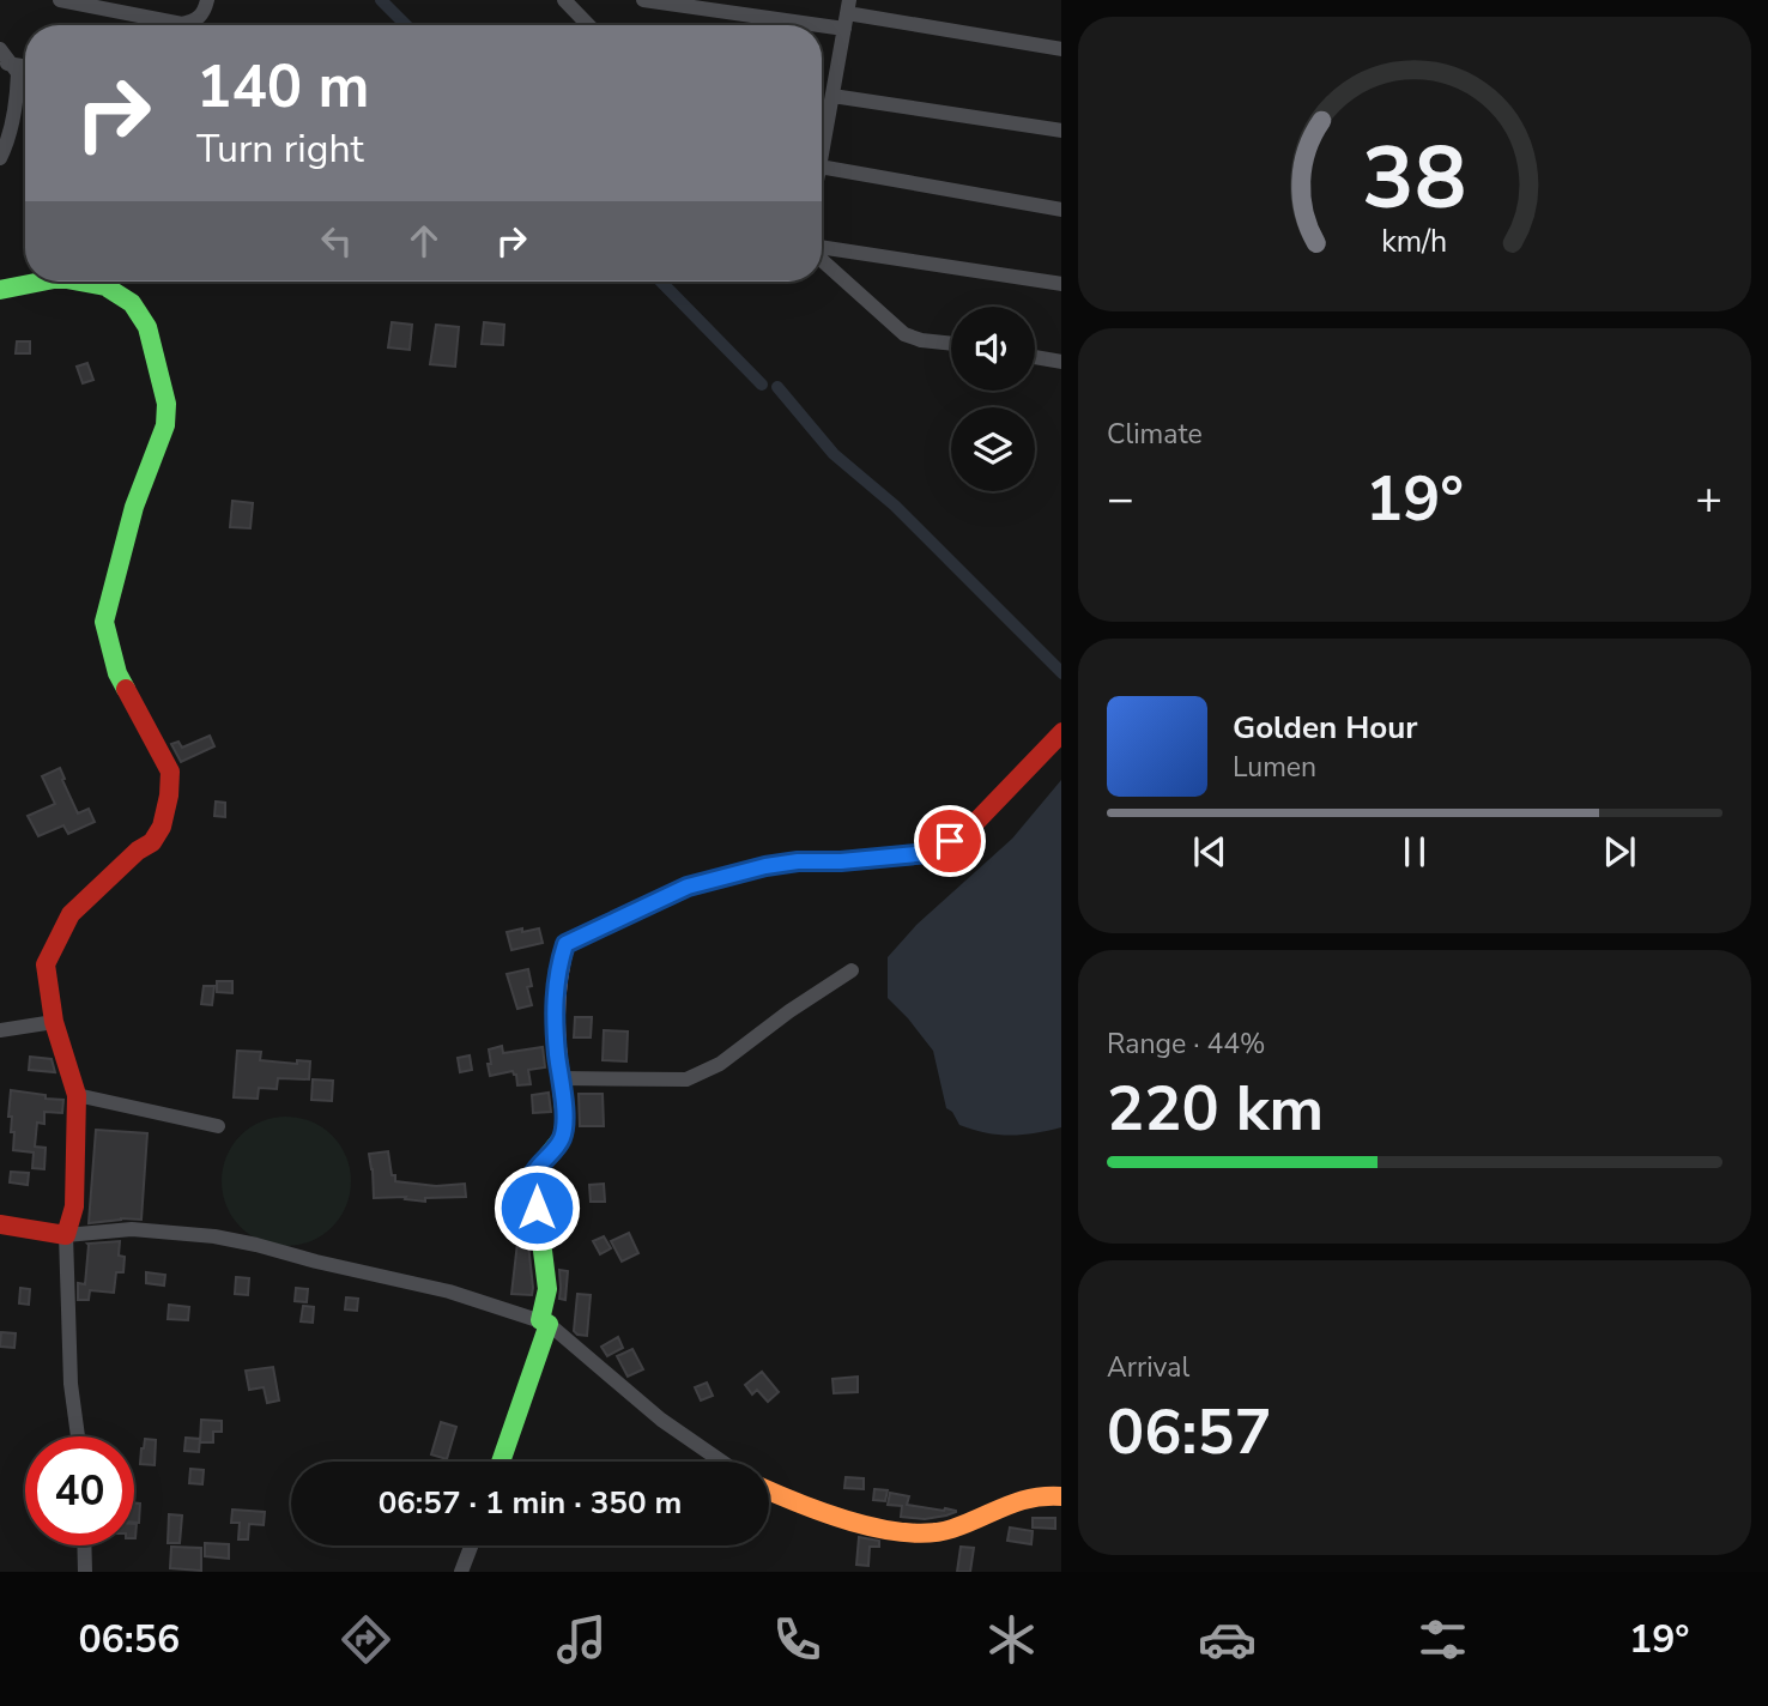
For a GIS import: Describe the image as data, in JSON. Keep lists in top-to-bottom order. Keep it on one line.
{"page":{"turn":["140 m","Turn right"],"tile":["Climate",["Range · 44%","220 km"],["Arrival","06:57"]],"heat":["−","19°","+"],"song":["Golden Hour","Lumen"],"limit":"40","trip":"06:57 · 1 min · 350 m","tabs":["06:56","19°"],"gauge":["38","km/h"]}}
